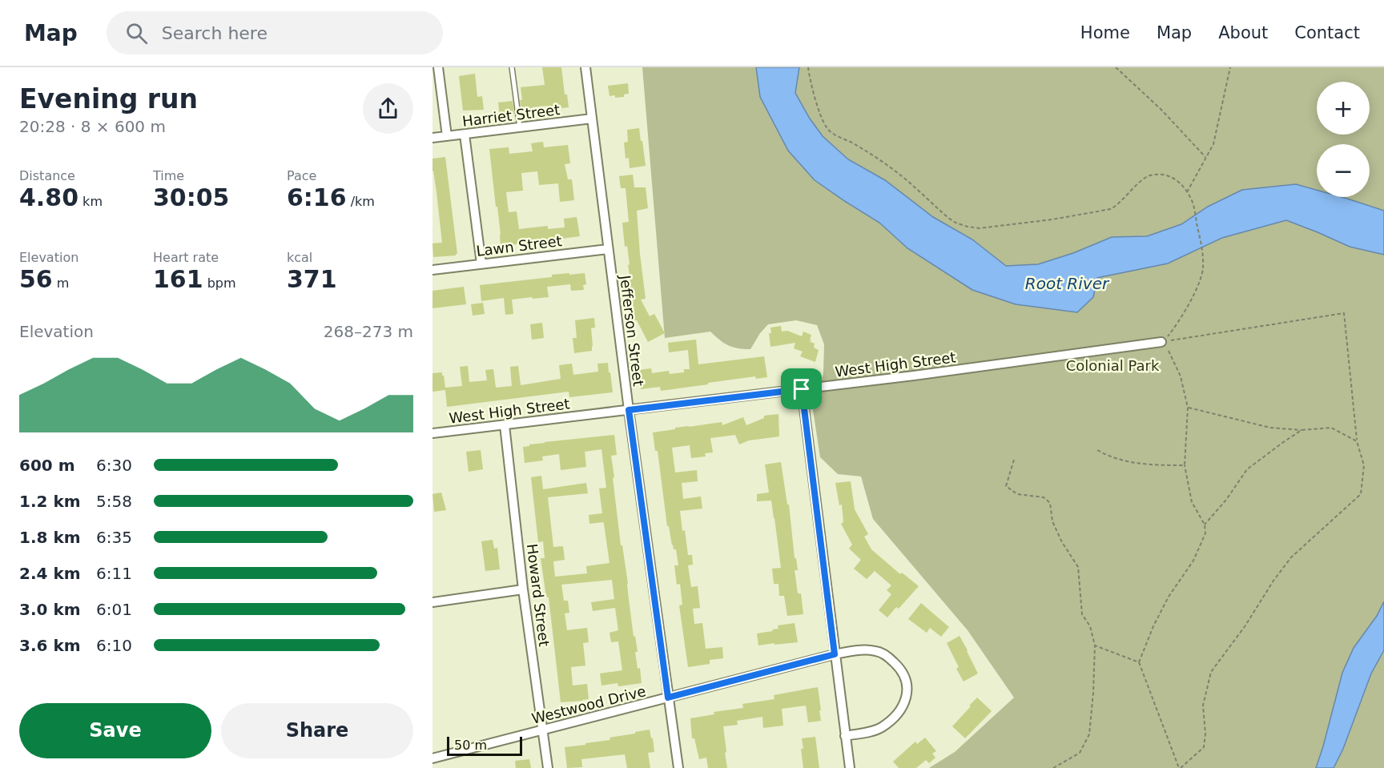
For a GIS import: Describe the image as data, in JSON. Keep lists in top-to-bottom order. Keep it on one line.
{"streets":{"street":["Harriet Street","Lawn Street","Jefferson Street","West High Street","Howard Street","Westwood Drive"]},"crossings":[["Harriet Street","Jefferson Street"],["Lawn Street","Jefferson Street"],["Jefferson Street","West High Street"],["Jefferson Street","Westwood Drive"],["West High Street","Howard Street"],["Howard Street","Westwood Drive"]],"water":["Root River"],"parks":["Colonial Park"],"scale_bar":"50 m","page":{"header":"Map","search":"Search here","nav":["Home","Map","About","Contact"],"heading":["Evening run","20:28 · 8 × 600 m"],"map_buttons":["+","−"],"stats":[["Distance","4.80 km"],["Time","30:05"],["Pace","6:16 /km"],["Elevation","56 m"],["Heart rate","161 bpm"],["kcal","371"]],"chart":["Elevation","268–273 m"],"list":[{"name":"600 m","note":"6:30"},{"name":"1.2 km","note":"5:58"},{"name":"1.8 km","note":"6:35"},{"name":"2.4 km","note":"6:11"},{"name":"3.0 km","note":"6:01"},{"name":"3.6 km","note":"6:10"}],"buttons":["Save","Share"],"scale":"50 m"}}
